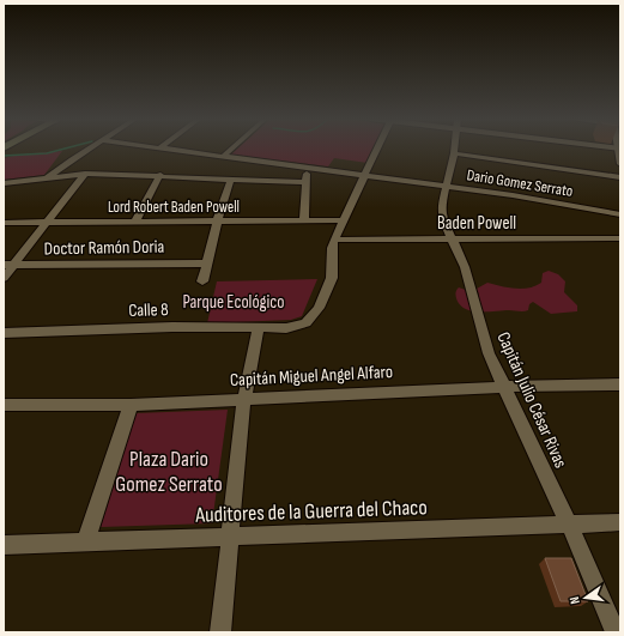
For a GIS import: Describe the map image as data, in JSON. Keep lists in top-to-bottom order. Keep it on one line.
{"streets":{"street":["Dario Gomez Serrato","Lord Robert Baden Powell","Baden Powell","Doctor Ramón Doria","Calle 8","Capitán Miguel Angel Alfaro","Capitán Julio César Rivas","Auditores de la Guerra del Chaco"]},"crossings":[["Dario Gomez Serrato","Capitán Julio César Rivas"],["Baden Powell","Calle 8"],["Baden Powell","Capitán Julio César Rivas"],["Capitán Miguel Angel Alfaro","Capitán Julio César Rivas"],["Capitán Julio César Rivas","Auditores de la Guerra del Chaco"]],"parks":["Parque Ecológico","Plaza Dario Gomez Serrato"],"north":"left"}
